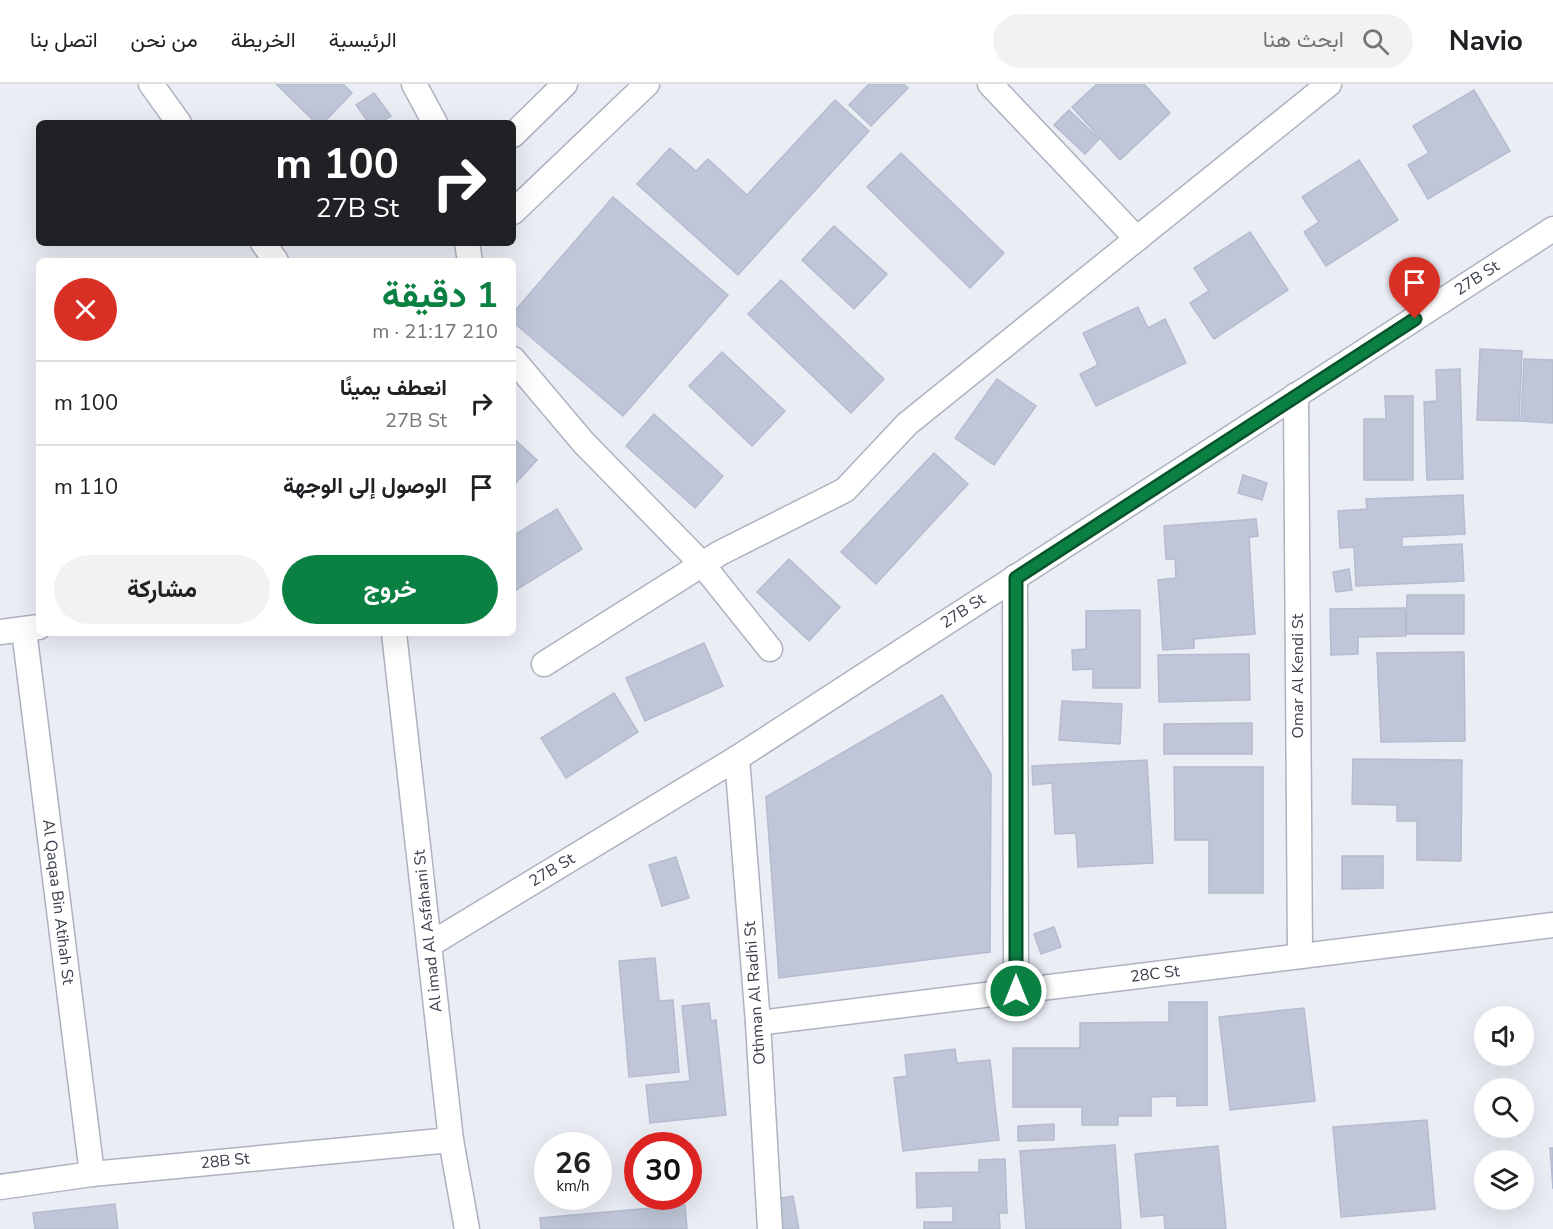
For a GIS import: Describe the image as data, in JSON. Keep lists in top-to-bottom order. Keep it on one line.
{"streets":{"street":["27B St","Omar Al Kendi St","Al Qaqaa Bin Atihah St","Al imad Al Asfahani St","28C St","Othman Al Radhi St","28B St"]},"crossings":[["27B St","Omar Al Kendi St"],["27B St","Al imad Al Asfahani St"],["27B St","Othman Al Radhi St"],["Omar Al Kendi St","28C St"],["Al Qaqaa Bin Atihah St","28B St"],["Al imad Al Asfahani St","28B St"],["28C St","Othman Al Radhi St"]],"page":{"header":"Navio","search":"ابحث هنا","nav":["الرئيسية","الخريطة","من نحن","اتصل بنا"],"turn":["100 m","27B St"],"heading":["1 دقيقة","210 m · 21:17"],"list":[{"name":"انعطف يمينًا","note":"27B St","value":"100 m"},{"name":"الوصول إلى الوجهة","value":"110 m"}],"buttons":["خروج","مشاركة"],"speed":"26 km/h","limit":"30"}}
